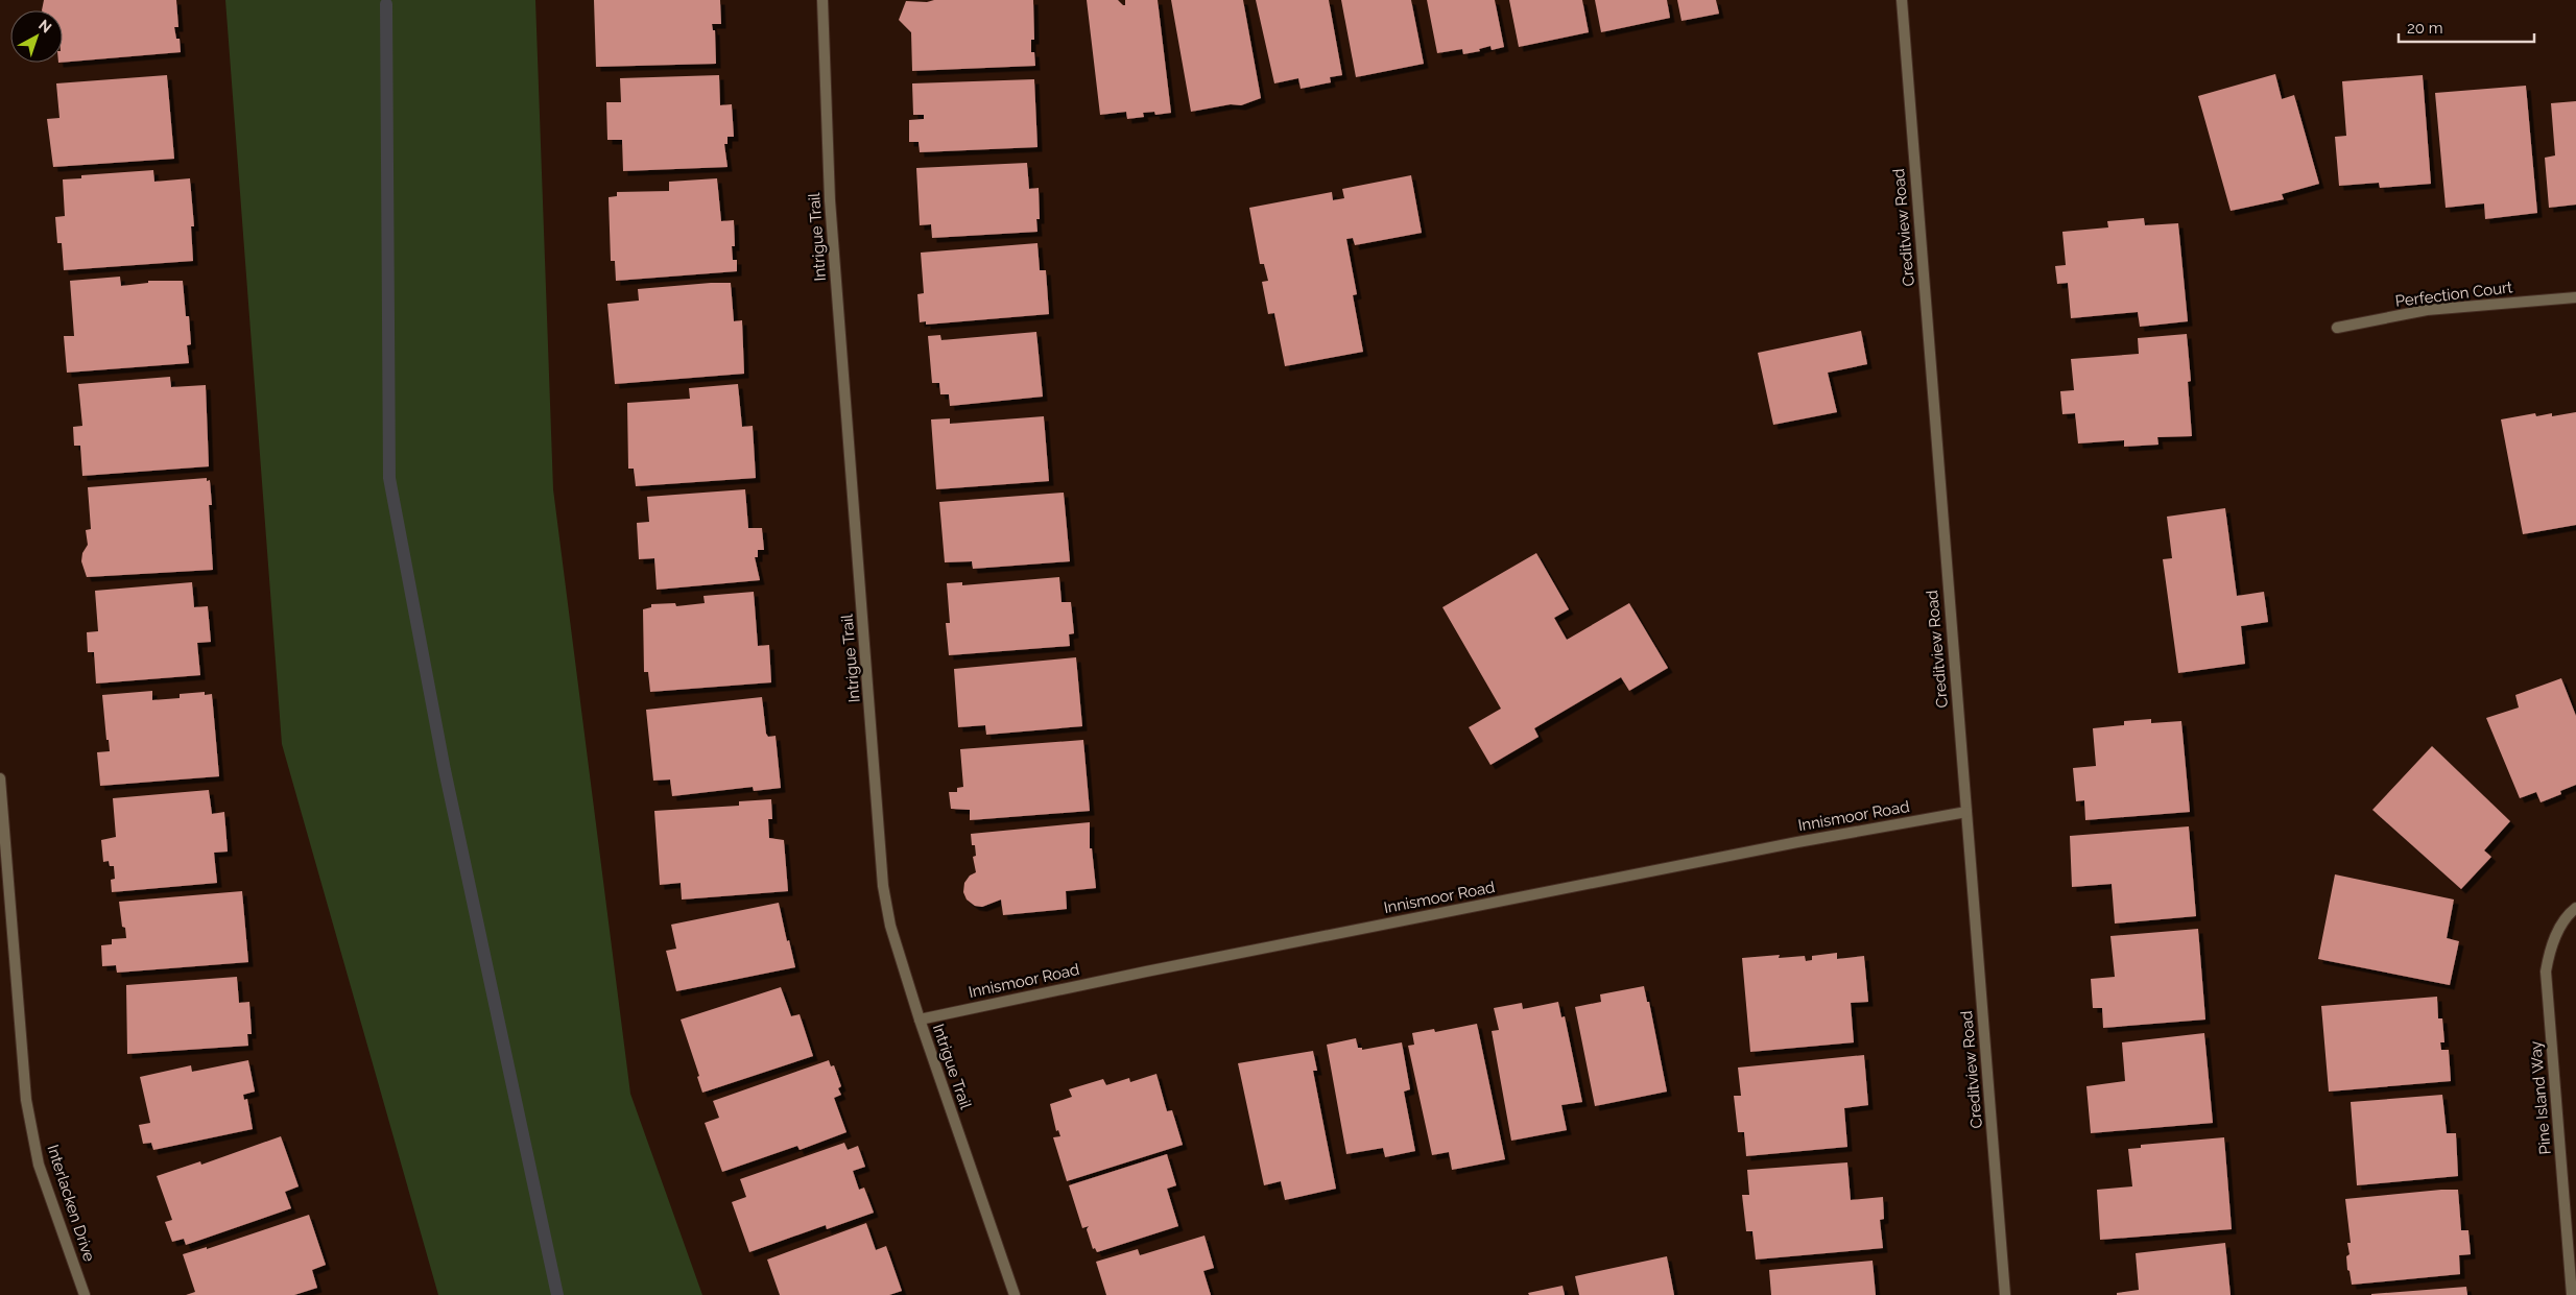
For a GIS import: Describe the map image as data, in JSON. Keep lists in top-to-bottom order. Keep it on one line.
{"streets":{"street":["Creditview Road","Intrigue Trail","Perfection Court","Innismoor Road","Pine Island Way","Interlacken Drive"]},"crossings":[["Creditview Road","Innismoor Road"],["Intrigue Trail","Innismoor Road"]],"scale_bar":"20 m","north":"top right"}
